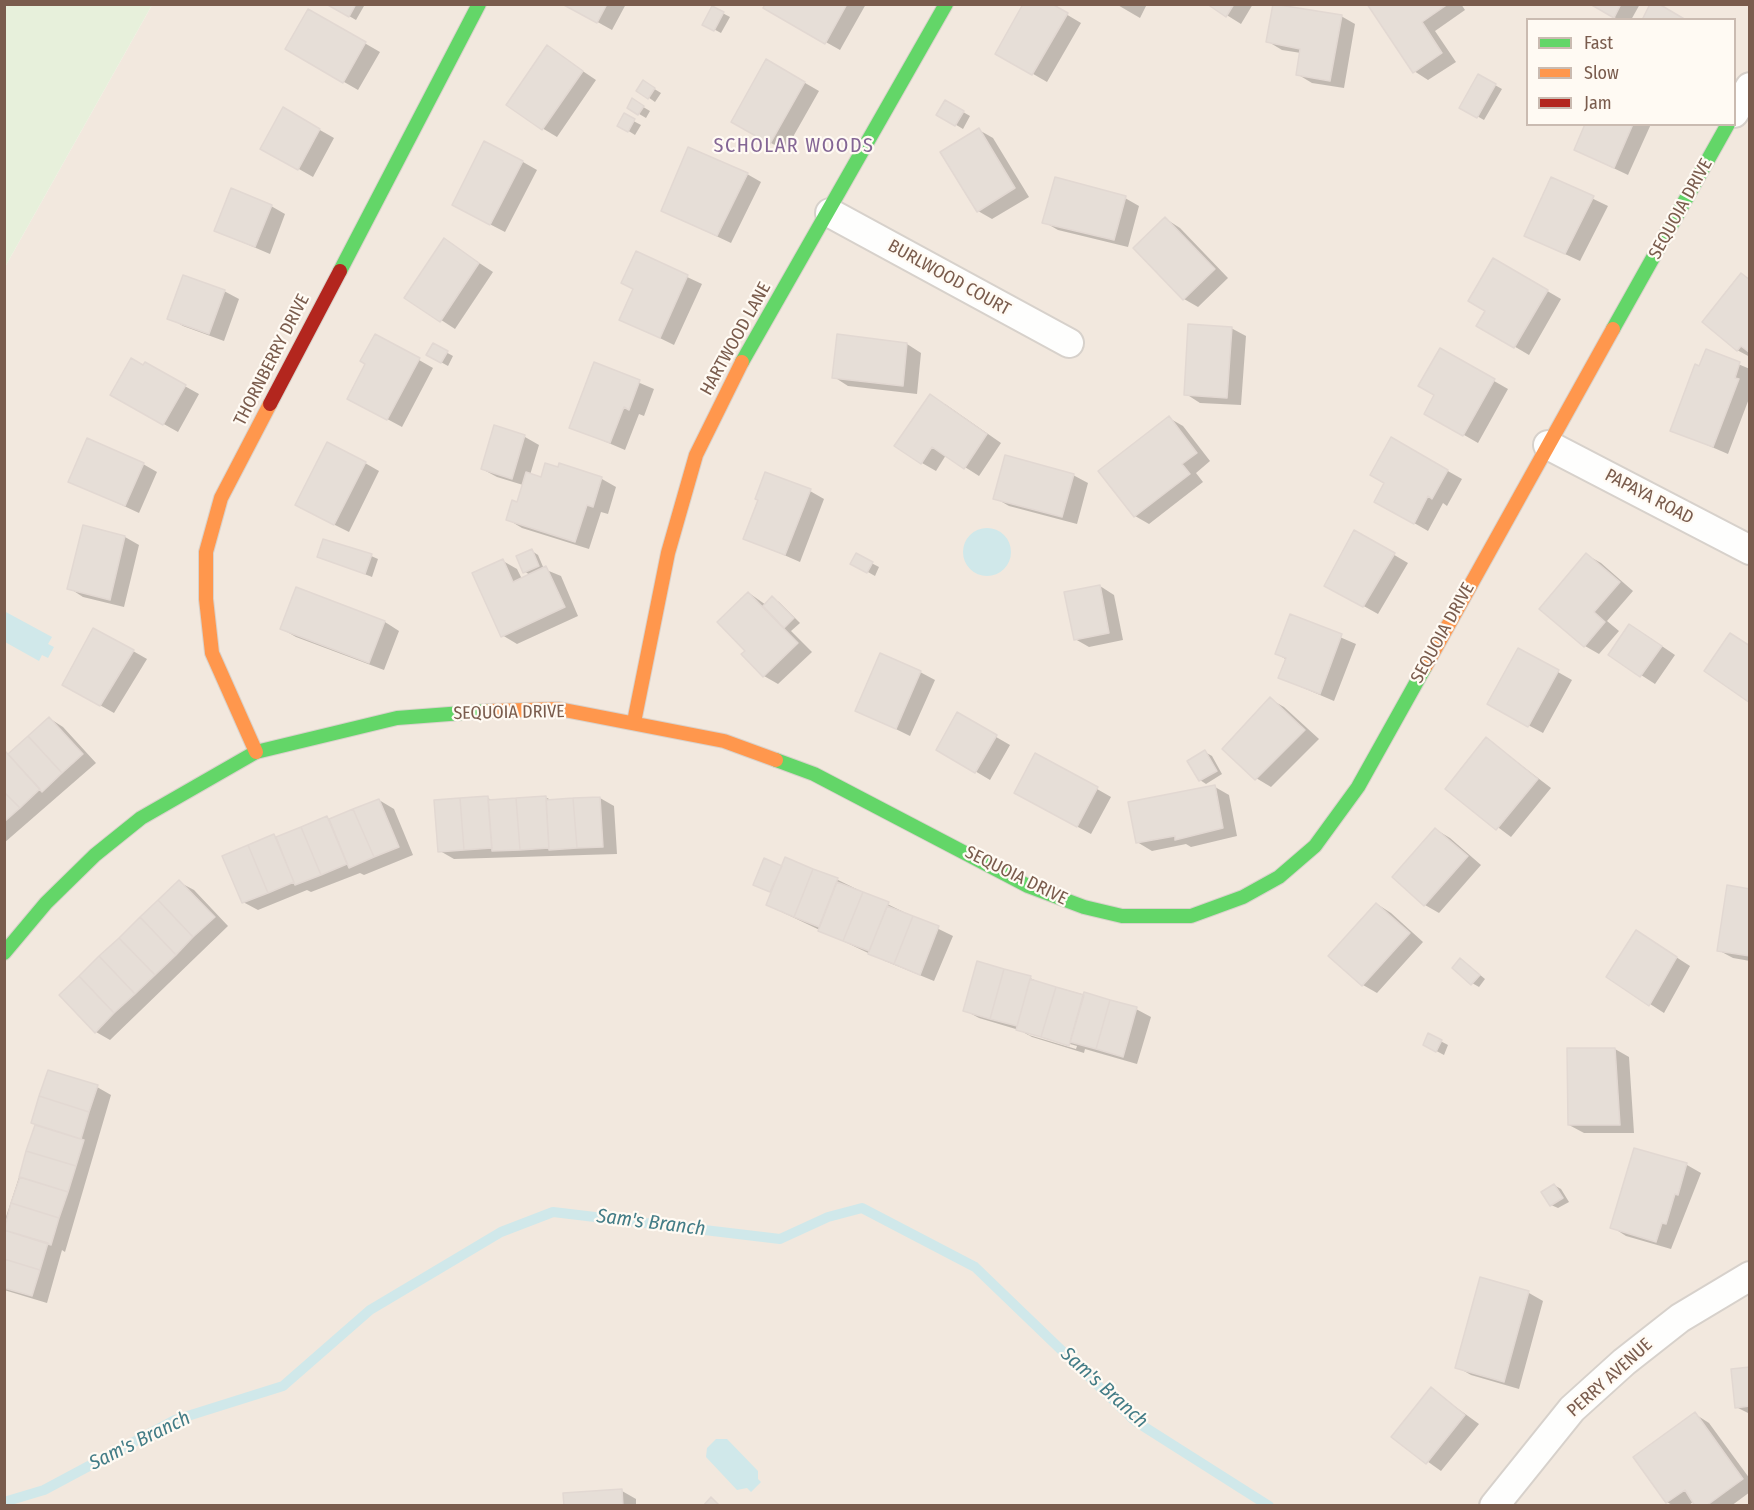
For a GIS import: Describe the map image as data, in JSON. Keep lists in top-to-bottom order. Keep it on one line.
{"streets":{"street":["SEQUOIA DRIVE","BURLWOOD COURT","HARTWOOD LANE","THORNBERRY DRIVE","PAPAYA ROAD","PERRY AVENUE"]},"crossings":[["SEQUOIA DRIVE","HARTWOOD LANE"],["SEQUOIA DRIVE","THORNBERRY DRIVE"],["SEQUOIA DRIVE","PAPAYA ROAD"],["BURLWOOD COURT","HARTWOOD LANE"]],"districts":["SCHOLAR WOODS"],"water":["Sam's Branch"],"legend":["Fast","Slow","Jam"]}
